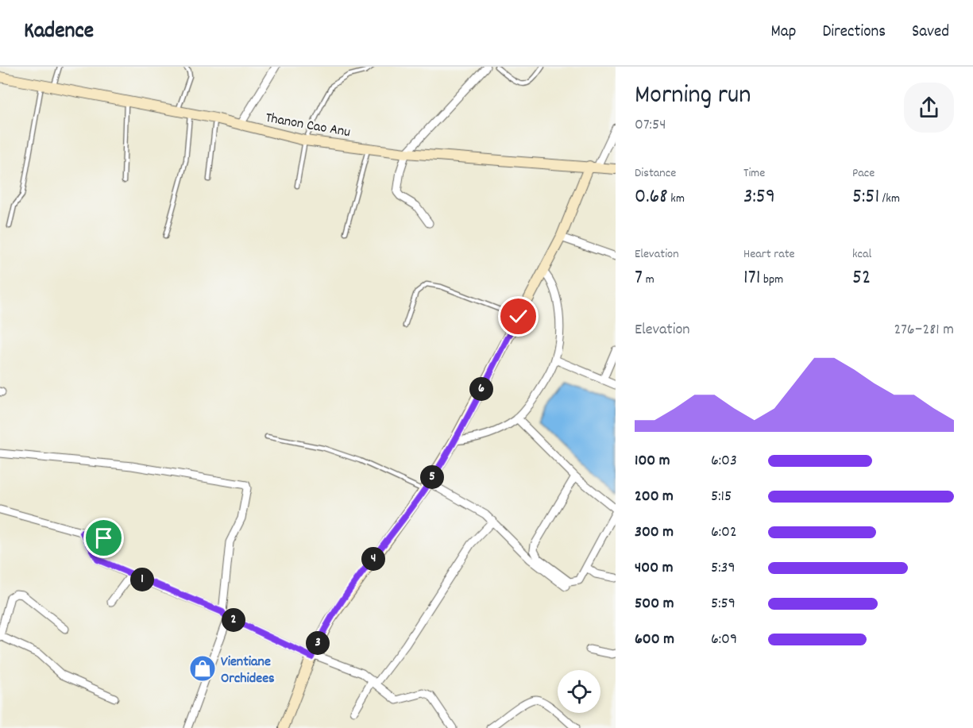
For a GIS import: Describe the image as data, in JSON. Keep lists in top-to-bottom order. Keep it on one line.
{"streets":{"street":["Thanon Cao Anu"]},"places":{"shop":["Vientiane Orchidees"]},"page":{"header":"Kadence","nav":["Map","Directions","Saved"],"heading":["Morning run","07:54"],"stats":[["Distance","0.68 km"],["Time","3:59"],["Pace","5:51 /km"],["Elevation","7 m"],["Heart rate","171 bpm"],["kcal","52"]],"chart":["Elevation","276–281 m"],"pins":["6","5","4","1","2","3"],"list":[{"name":"100 m","note":"6:03"},{"name":"200 m","note":"5:15"},{"name":"300 m","note":"6:02"},{"name":"400 m","note":"5:39"},{"name":"500 m","note":"5:59"},{"name":"600 m","note":"6:09"}]}}
